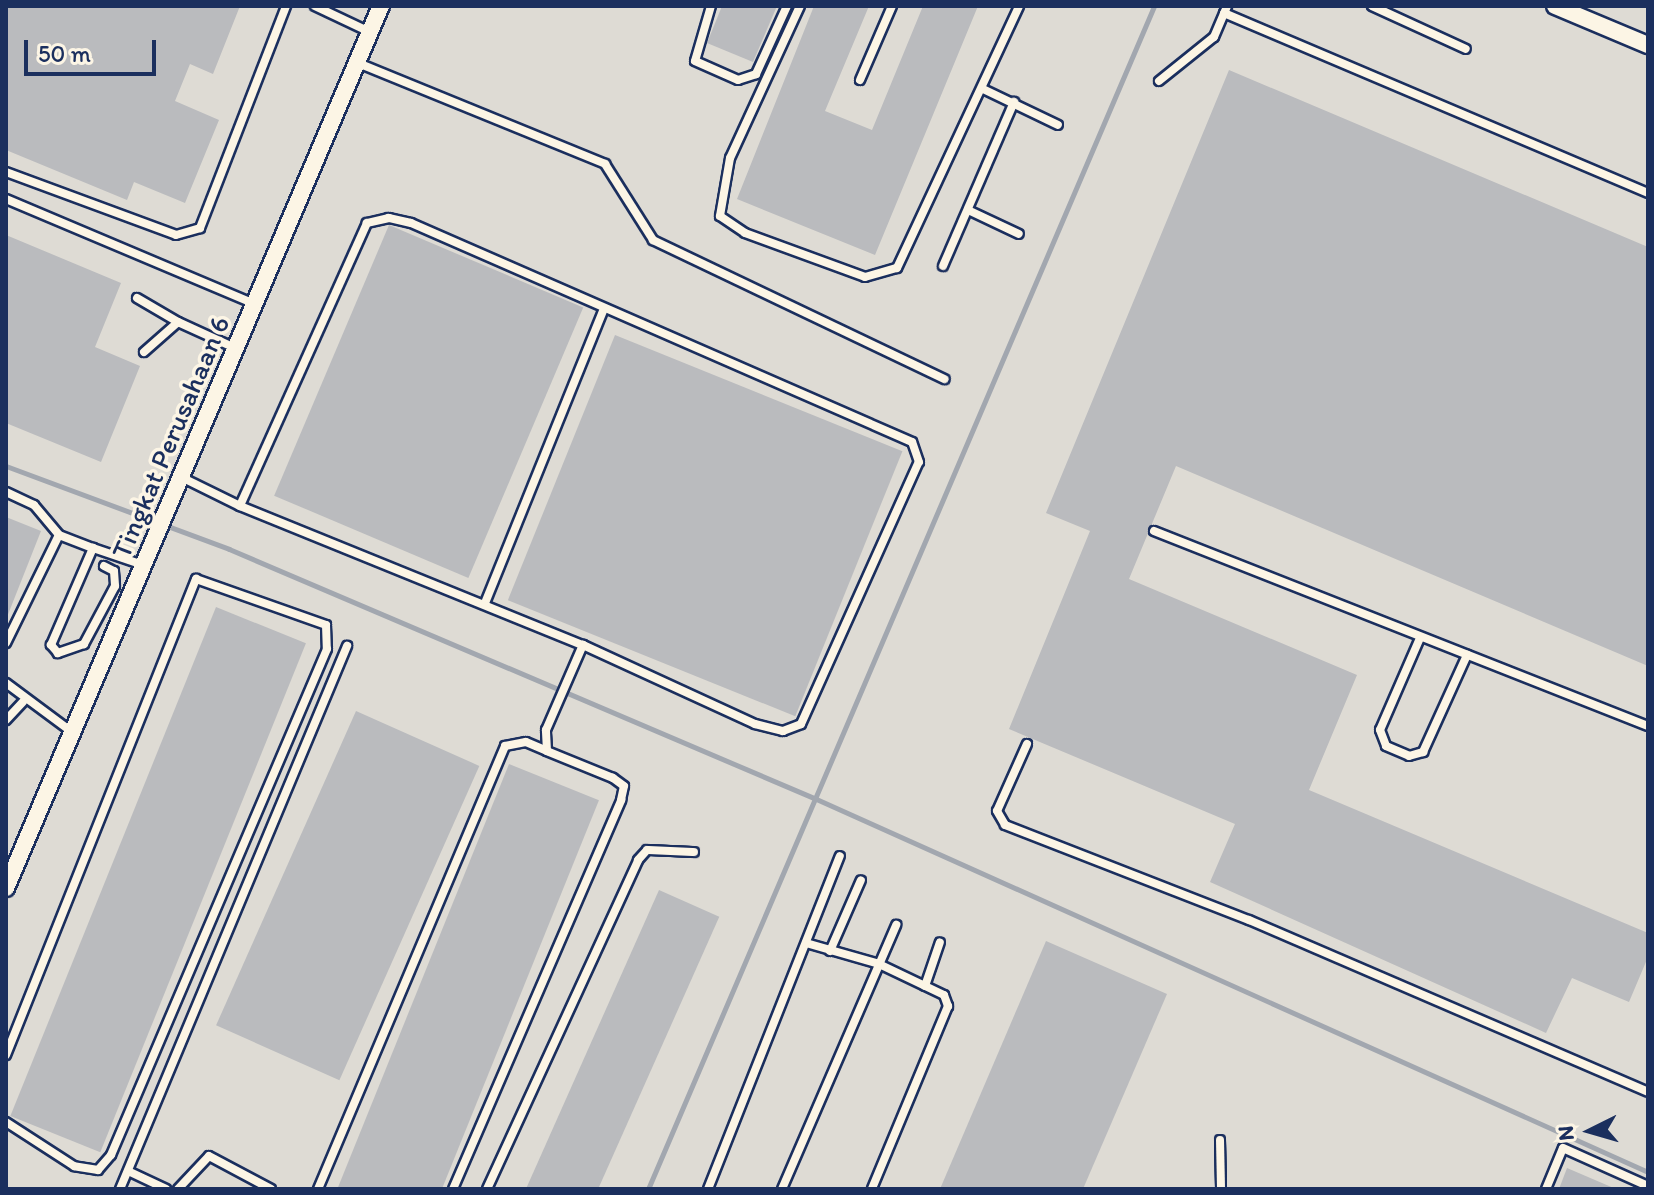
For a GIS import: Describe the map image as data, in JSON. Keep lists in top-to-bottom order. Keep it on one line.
{"streets":{"street":["Tingkat Perusahaan 6"]},"scale_bar":"50 m","north":"left"}
